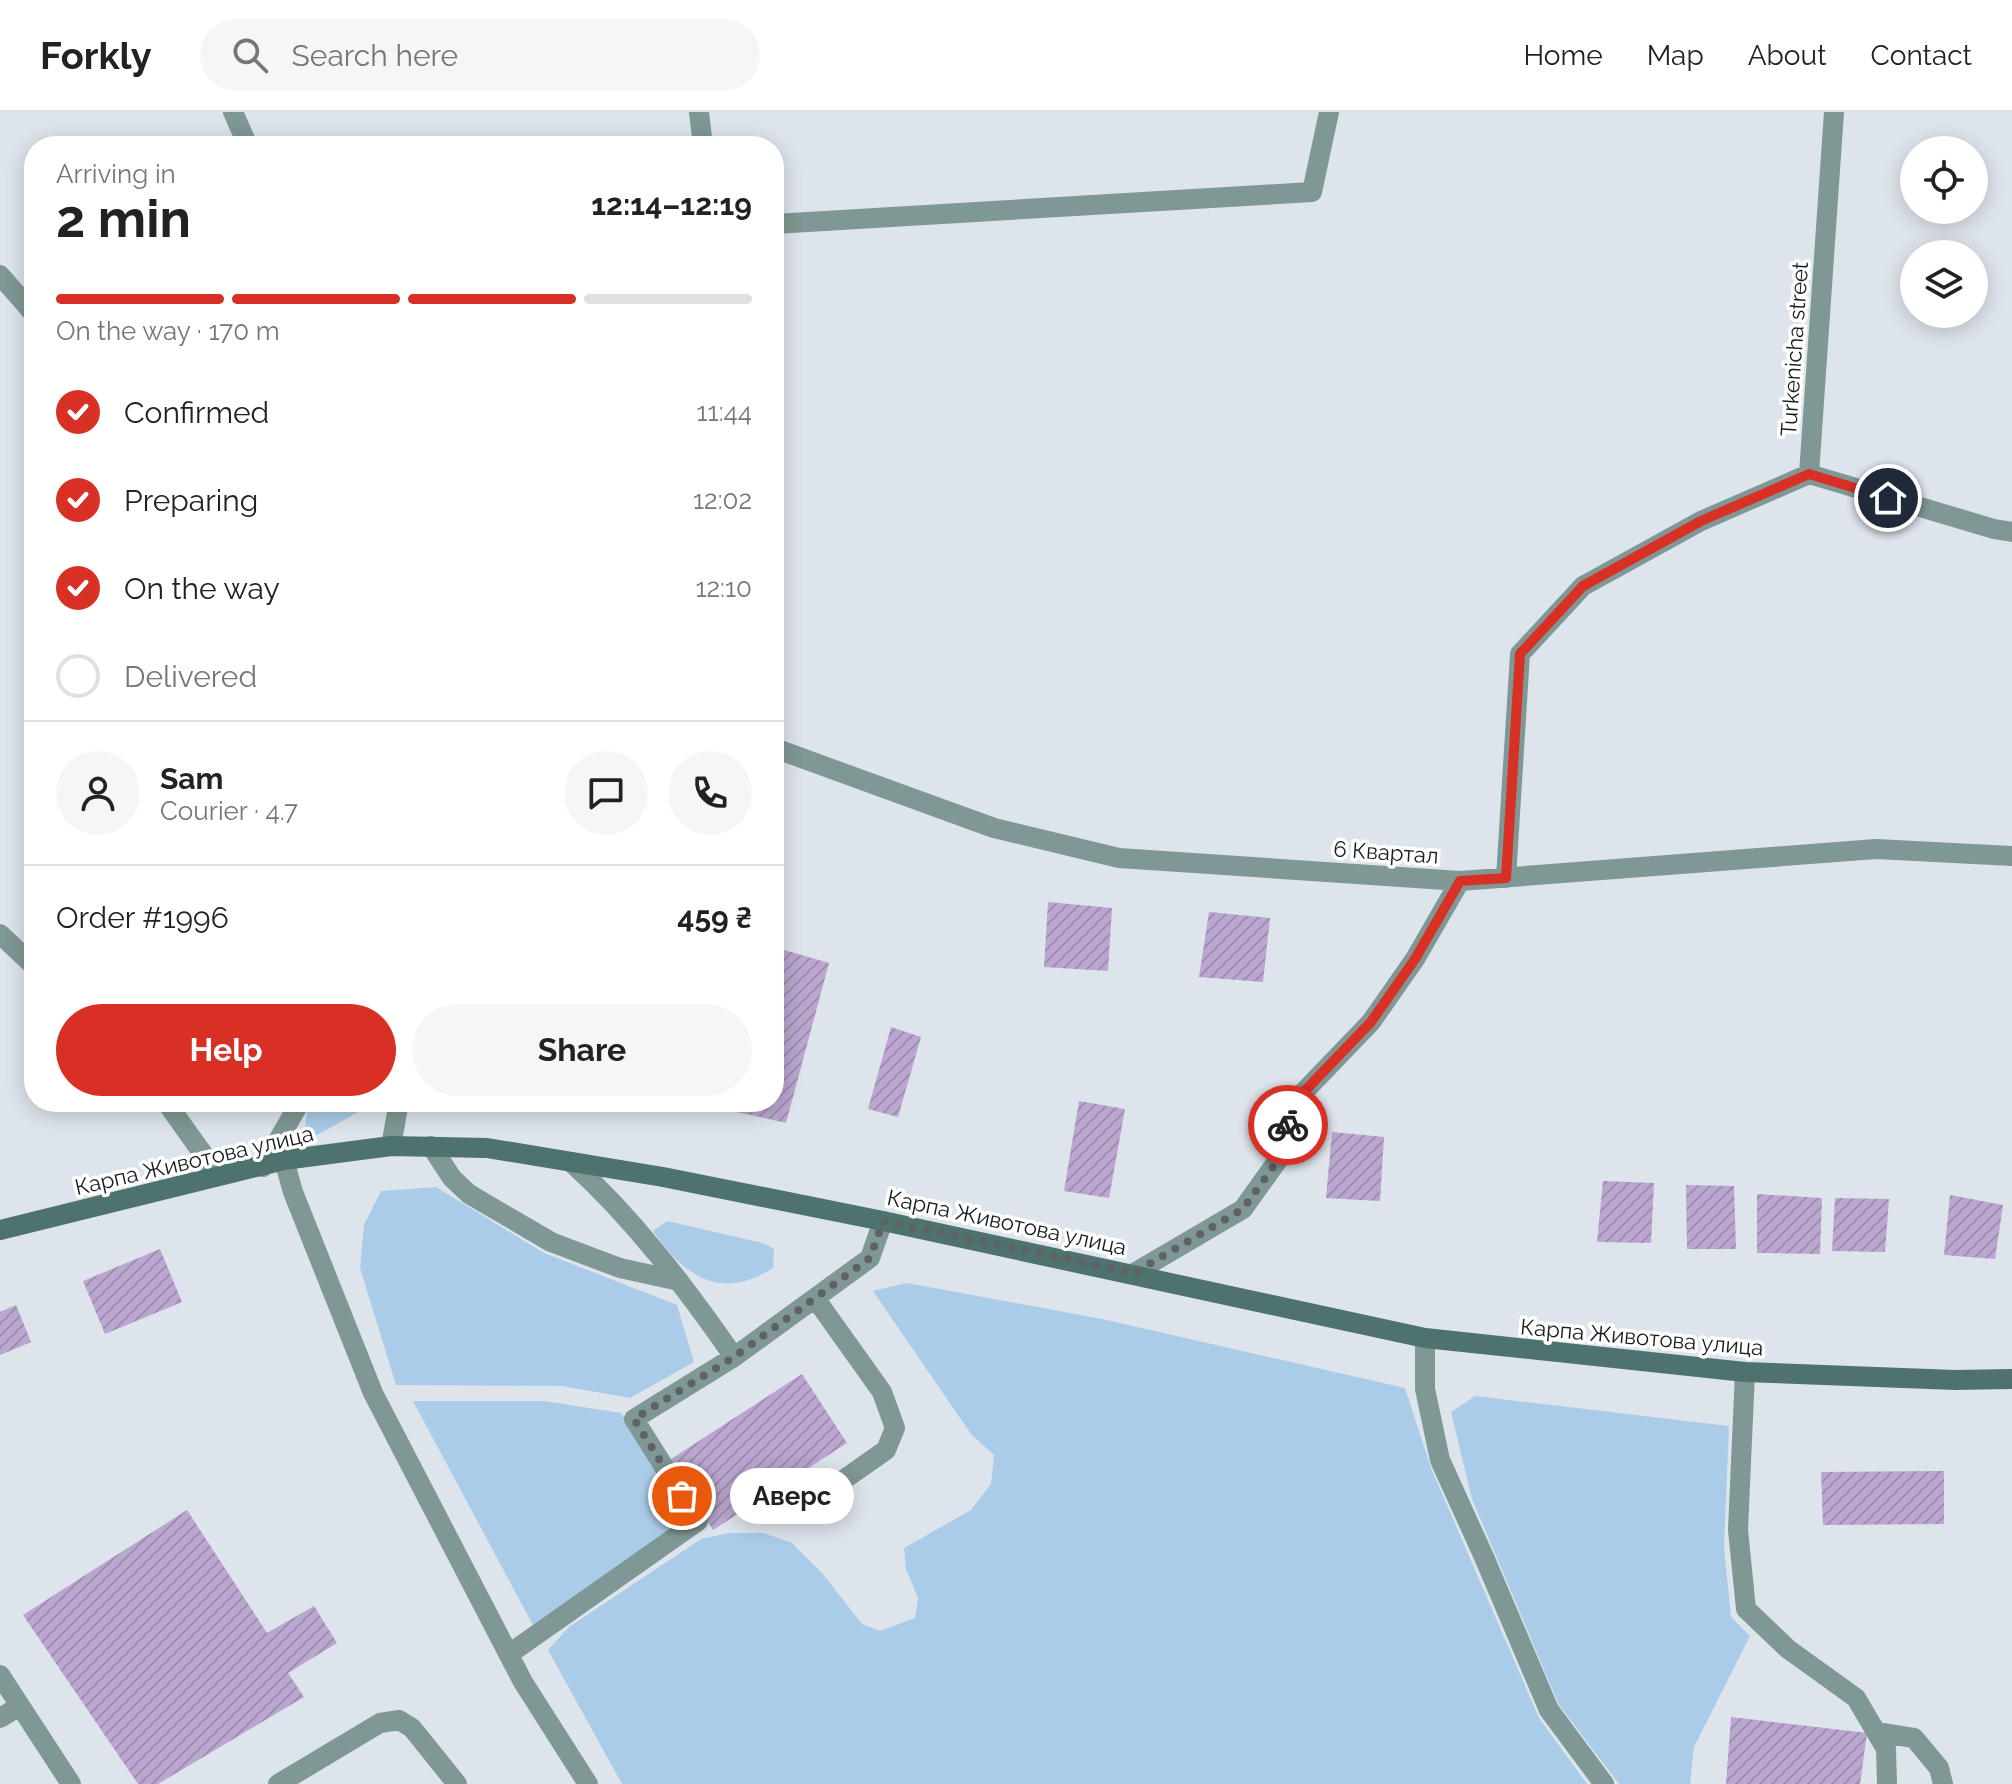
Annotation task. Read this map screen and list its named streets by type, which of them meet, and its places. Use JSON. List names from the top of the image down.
{
  "streets": {
    "main road": ["Карпа Животова улица"],
    "street": ["Turkenicha street", "6 Квартал"]
  },
  "places": ["Аверс"],
  "page": {
    "header": "Forkly",
    "search": "Search here",
    "nav": [
      "Home",
      "Map",
      "About",
      "Contact"
    ],
    "heading": ["2 min", "Arriving in", "12:14–12:19"],
    "panel": [
      "Sam",
      "Courier · 4.7",
      "Order #1996",
      "459 ₴"
    ],
    "bar": "On the way · 170 m",
    "list": [
      ["Confirmed", "11:44"],
      ["Preparing", "12:02"],
      ["On the way", "12:10"],
      "Delivered"
    ],
    "buttons": ["Help", "Share"],
    "bubble": "Аверс"
  }
}
